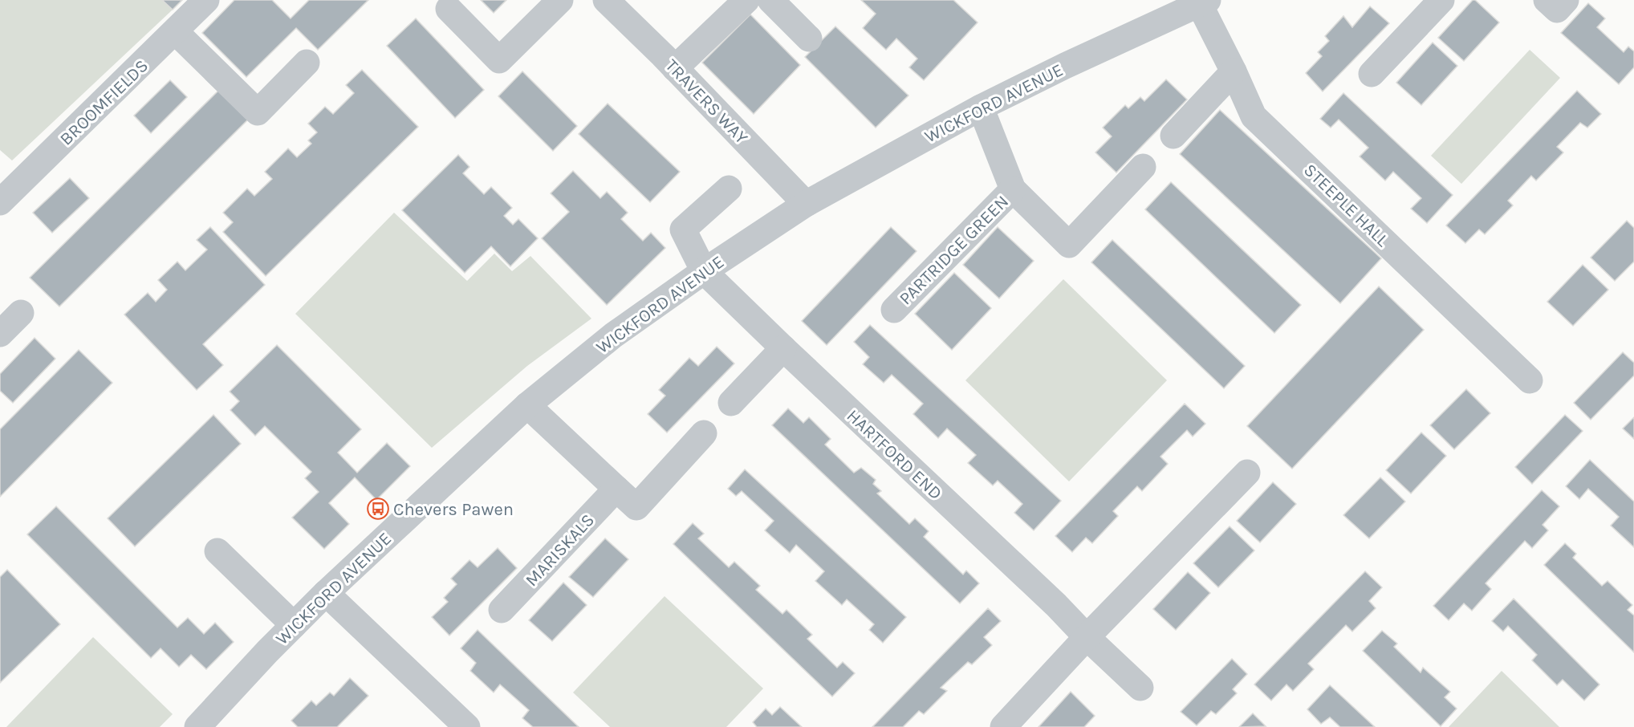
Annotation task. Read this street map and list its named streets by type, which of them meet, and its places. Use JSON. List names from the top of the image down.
{
  "streets": {
    "street": [
      "TRAVERS WAY",
      "BROOMFIELDS",
      "WICKFORD AVENUE",
      "STEEPLE HALL",
      "PARTRIDGE GREEN",
      "HARTFORD END",
      "MARISKALS"
    ]
  },
  "crossings": [
    ["TRAVERS WAY", "WICKFORD AVENUE"],
    ["WICKFORD AVENUE", "STEEPLE HALL"],
    ["WICKFORD AVENUE", "PARTRIDGE GREEN"],
    ["WICKFORD AVENUE", "HARTFORD END"]
  ],
  "places": {
    "bus stop": ["Chevers Pawen"]
  }
}
